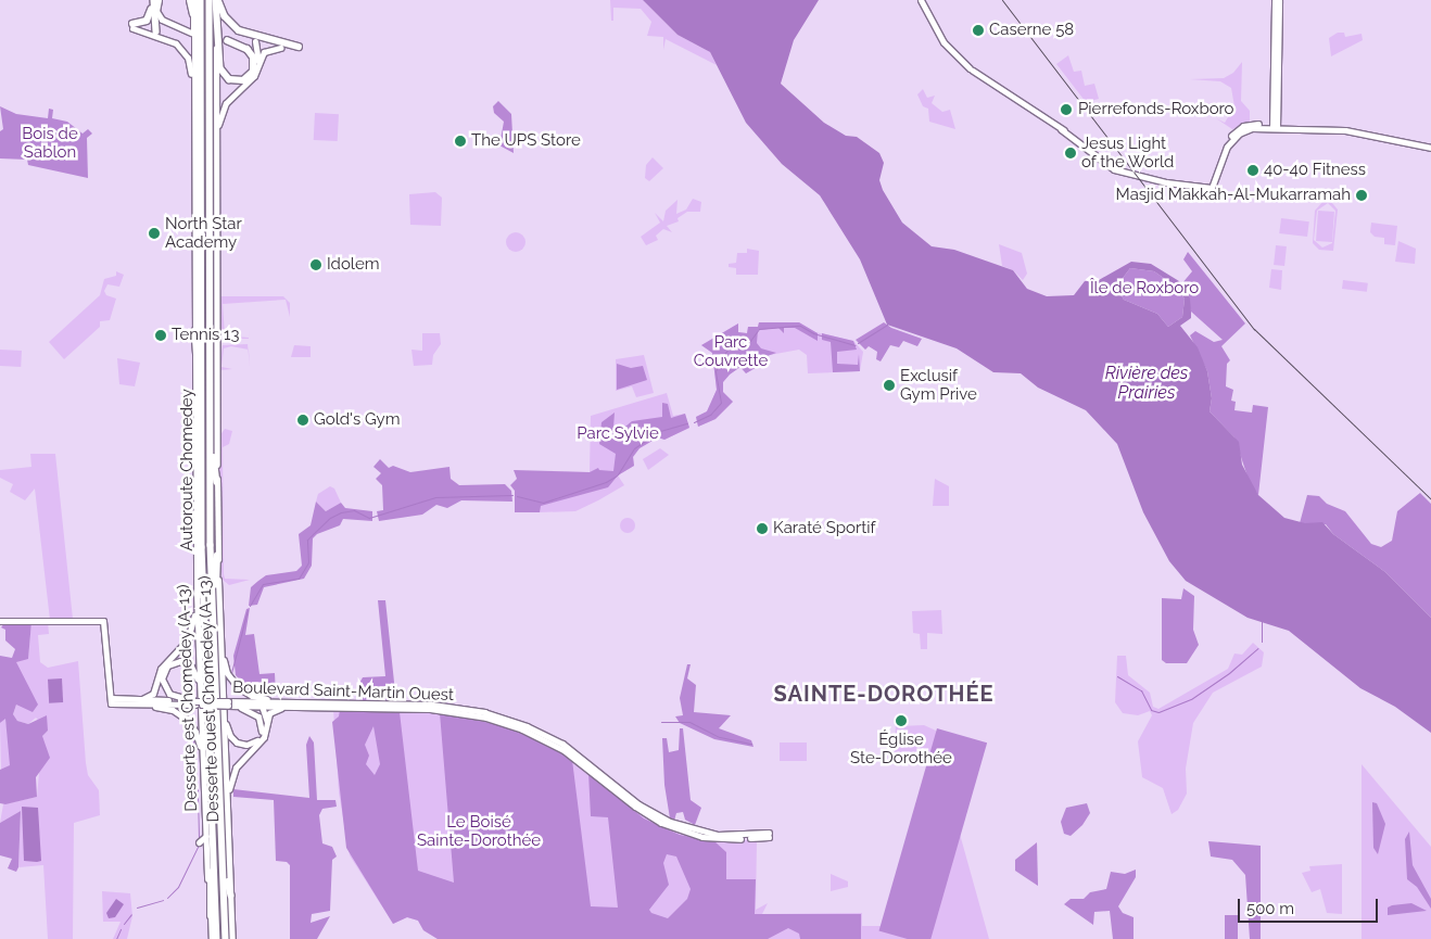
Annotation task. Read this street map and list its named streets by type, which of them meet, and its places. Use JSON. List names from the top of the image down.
{
  "streets": {
    "highway": ["Autoroute Chomedey"],
    "main road": ["Boulevard Saint-Martin Ouest", "Desserte est Chomedey (A-13)", "Desserte ouest Chomedey (A-13)"]
  },
  "crossings": [
    ["Autoroute Chomedey", "Desserte est Chomedey (A-13)"],
    ["Autoroute Chomedey", "Desserte ouest Chomedey (A-13)"],
    ["Boulevard Saint-Martin Ouest", "Desserte est Chomedey (A-13)"],
    ["Boulevard Saint-Martin Ouest", "Desserte ouest Chomedey (A-13)"]
  ],
  "districts": ["SAINTE-DOROTHÉE"],
  "water": ["Rivière des Prairies"],
  "parks": [
    "Bois de Sablon",
    "Île de Roxboro",
    "Parc Couvrette",
    "Parc Sylvie",
    "Le Boisé Sainte-Dorothée"
  ],
  "places": [
    "Caserne 58",
    "Pierrefonds-Roxboro",
    "The UPS Store",
    "Jesus Light of the World",
    "40-40 Fitness",
    "Masjid Makkah-Al-Mukarramah",
    "North Star Academy",
    "Idolem",
    "Tennis 13",
    "Exclusif Gym Prive",
    "Gold's Gym",
    "Karaté Sportif",
    "Église Ste-Dorothée"
  ],
  "scale_bar": "500 m"
}
